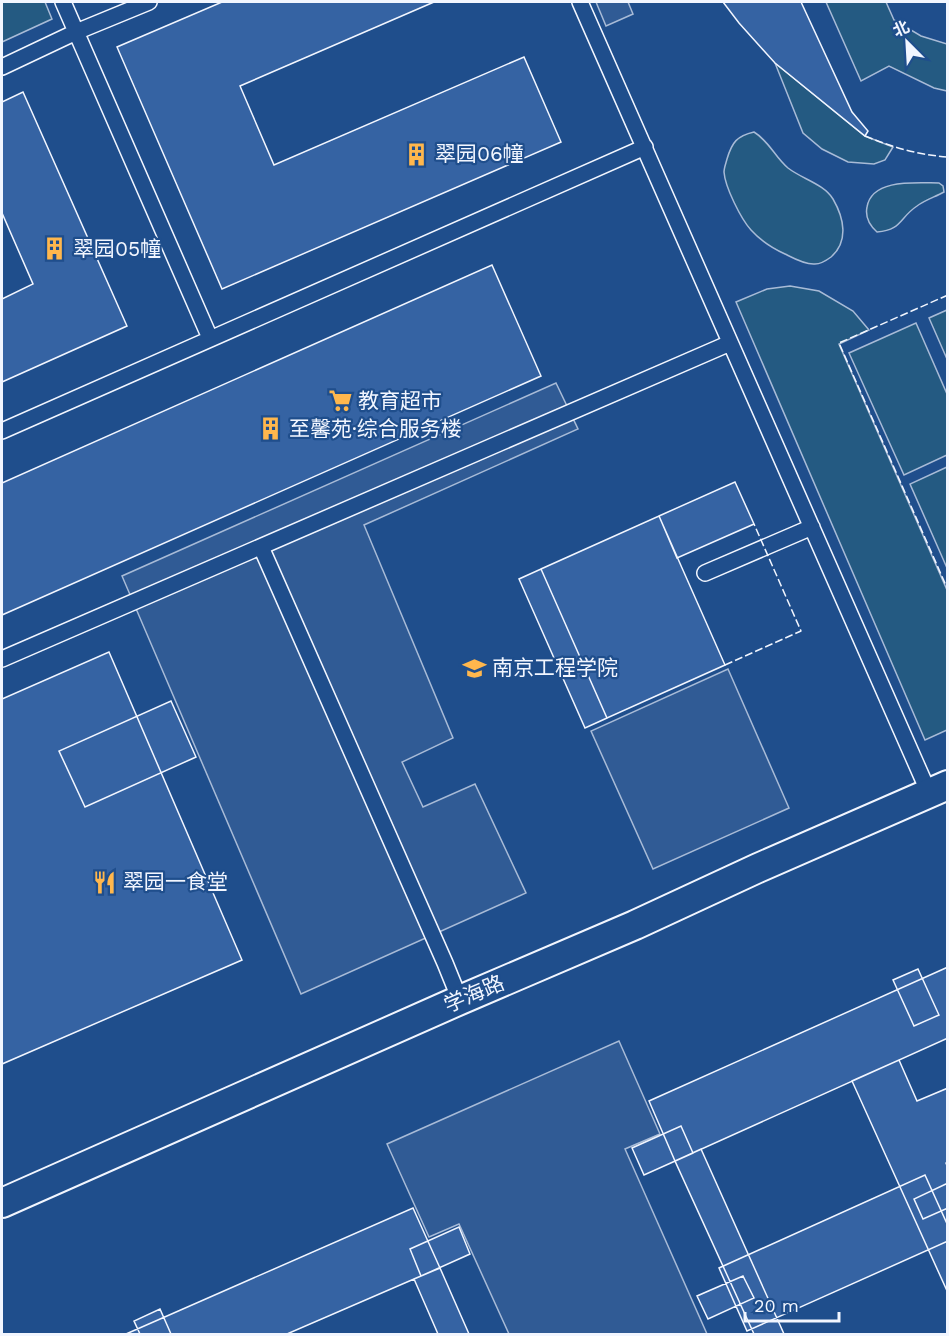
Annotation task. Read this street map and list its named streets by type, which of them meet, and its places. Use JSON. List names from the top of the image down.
{
  "streets": {
    "street": ["学海路"]
  },
  "places": {
    "building": ["翠园06幢", "翠园05幢", "至馨苑·综合服务楼"],
    "supermarket": ["教育超市"],
    "school or university": ["南京工程学院"],
    "restaurant": ["翠园一食堂"]
  },
  "scale_bar": "20 m",
  "north": "top left"
}
